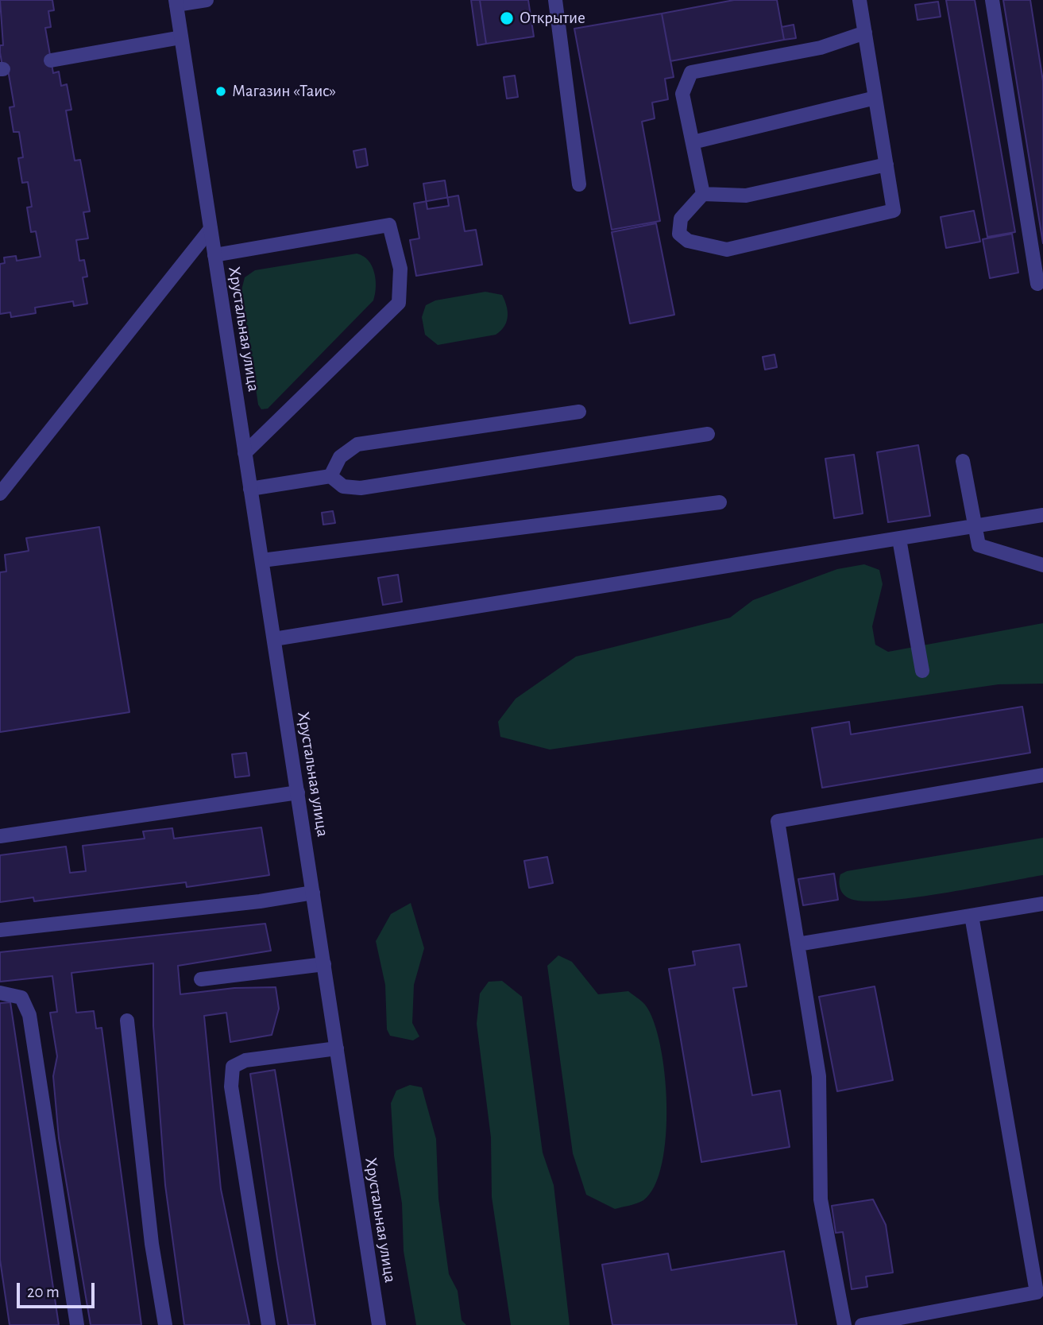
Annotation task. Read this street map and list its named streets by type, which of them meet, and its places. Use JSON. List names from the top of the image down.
{
  "streets": {
    "street": ["Хрустальная улица"]
  },
  "places": ["Открытие", "Магазин «Таис»"],
  "scale_bar": "20 m"
}
